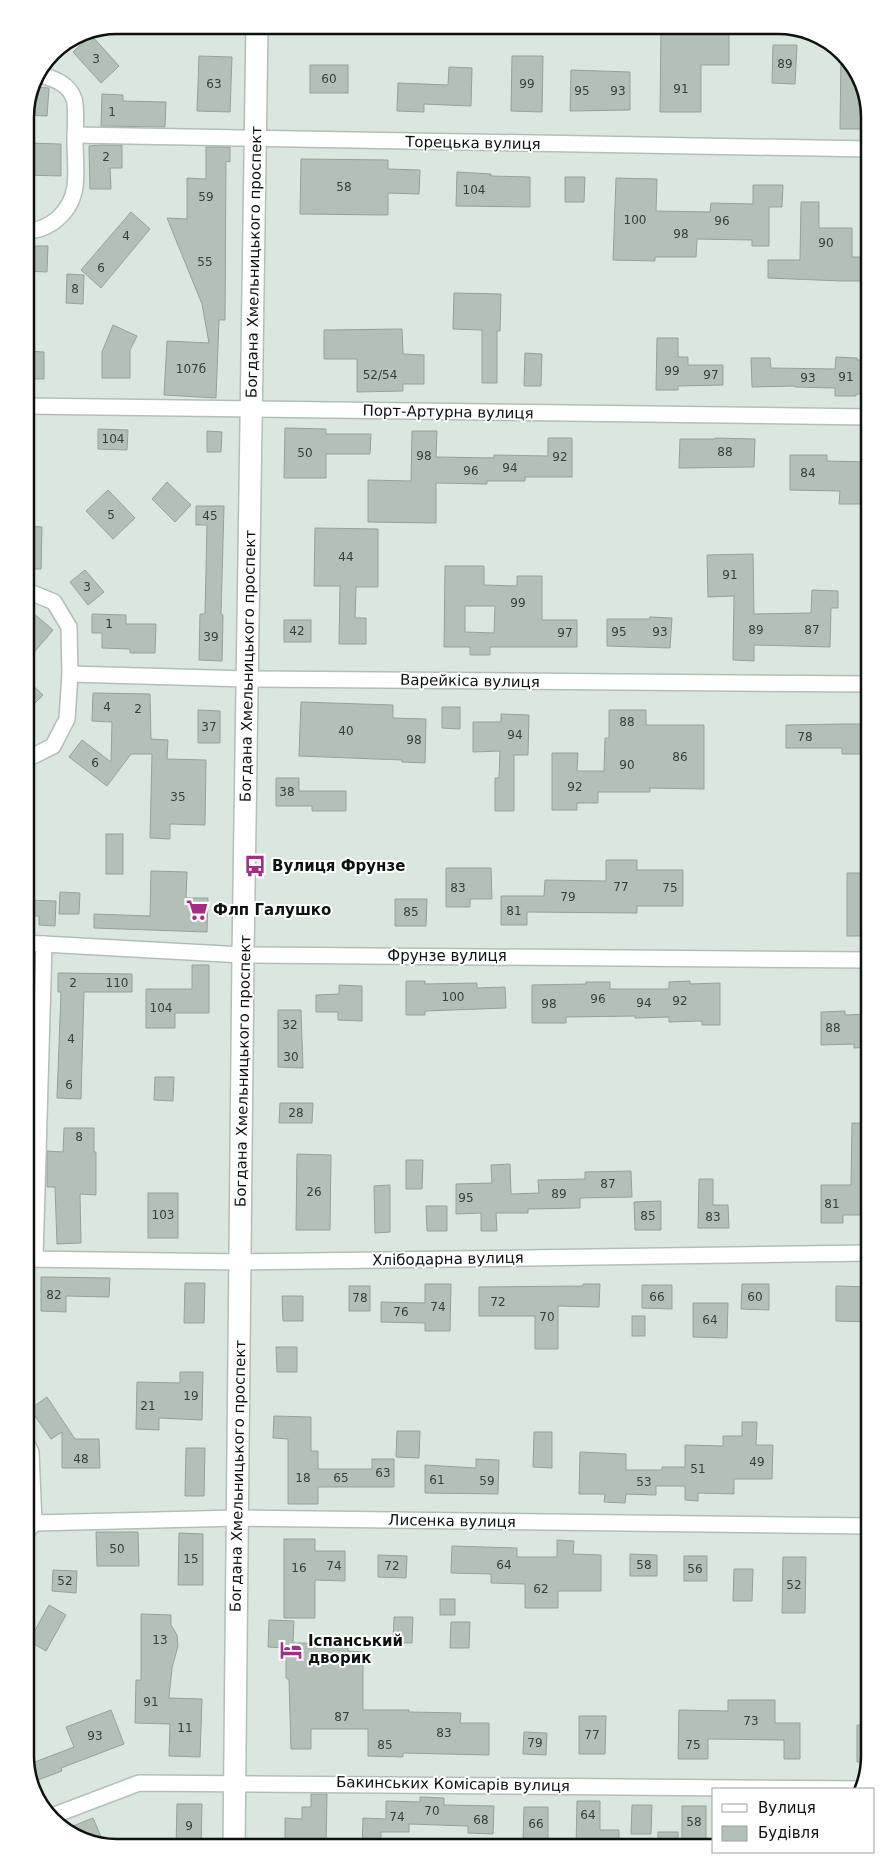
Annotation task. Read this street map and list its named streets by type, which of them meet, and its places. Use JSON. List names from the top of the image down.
{
  "streets": {
    "main road": ["Богдана Хмельницького проспект"],
    "street": [
      "Торецька вулиця",
      "Порт-Артурна вулиця",
      "Варейкіса вулиця",
      "Фрунзе вулиця",
      "Хлібодарна вулиця",
      "Лисенка вулиця",
      "Бакинських Комісарів вулиця"
    ]
  },
  "crossings": [
    ["Торецька вулиця", "Богдана Хмельницького проспект"],
    ["Богдана Хмельницького проспект", "Порт-Артурна вулиця"],
    ["Богдана Хмельницького проспект", "Варейкіса вулиця"],
    ["Богдана Хмельницького проспект", "Фрунзе вулиця"],
    ["Богдана Хмельницького проспект", "Хлібодарна вулиця"],
    ["Богдана Хмельницького проспект", "Лисенка вулиця"],
    ["Богдана Хмельницького проспект", "Бакинських Комісарів вулиця"]
  ],
  "places": {
    "bus stop": ["Вулиця Фрунзе"],
    "supermarket": ["Флп Галушко"],
    "hotel": ["Іспанський дворик"]
  },
  "house_numbers": [
    "3",
    "89",
    "60",
    "63",
    "99",
    "91",
    "95",
    "93",
    "1",
    "2",
    "58",
    "104",
    "59",
    "100",
    "96",
    "98",
    "4",
    "90",
    "55",
    "6",
    "8",
    "107б",
    "99",
    "52/54",
    "97",
    "91",
    "93",
    "104",
    "88",
    "50",
    "98",
    "92",
    "94",
    "96",
    "84",
    "5",
    "45",
    "44",
    "91",
    "3",
    "99",
    "1",
    "89",
    "87",
    "42",
    "95",
    "93",
    "97",
    "39",
    "4",
    "2",
    "88",
    "37",
    "40",
    "94",
    "78",
    "98",
    "86",
    "6",
    "90",
    "92",
    "38",
    "35",
    "77",
    "83",
    "75",
    "79",
    "81",
    "85",
    "2",
    "110",
    "100",
    "96",
    "92",
    "94",
    "98",
    "104",
    "32",
    "88",
    "4",
    "30",
    "6",
    "28",
    "8",
    "87",
    "26",
    "89",
    "95",
    "81",
    "103",
    "85",
    "83",
    "82",
    "66",
    "60",
    "78",
    "72",
    "74",
    "76",
    "70",
    "64",
    "19",
    "21",
    "48",
    "49",
    "51",
    "63",
    "18",
    "65",
    "61",
    "59",
    "53",
    "50",
    "15",
    "64",
    "58",
    "74",
    "72",
    "16",
    "56",
    "52",
    "52",
    "62",
    "13",
    "91",
    "87",
    "73",
    "11",
    "83",
    "77",
    "93",
    "79",
    "85",
    "75",
    "70",
    "64",
    "74",
    "68",
    "58",
    "66",
    "9"
  ],
  "legend": ["Вулиця", "Будівля"]
}
